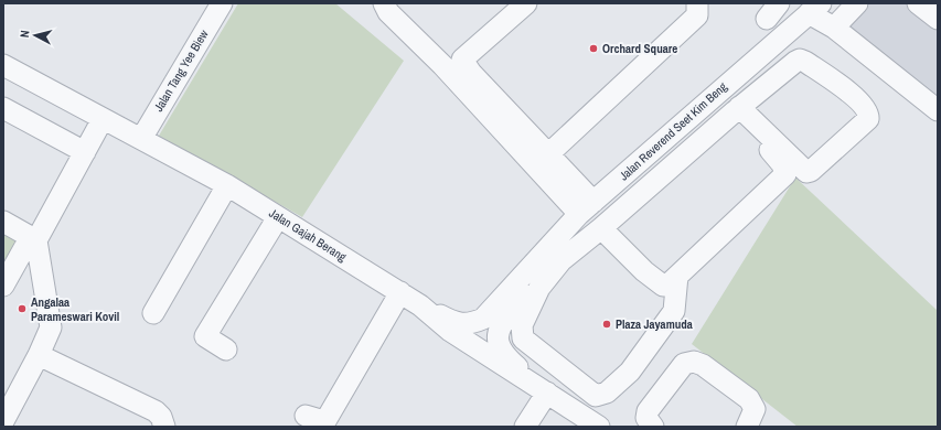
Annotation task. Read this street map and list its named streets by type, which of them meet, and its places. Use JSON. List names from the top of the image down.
{
  "streets": {
    "street": ["Jalan Tang Yee Biew", "Jalan Reverend Seet Kim Beng", "Jalan Gajah Berang"]
  },
  "crossings": [
    ["Jalan Tang Yee Biew", "Jalan Gajah Berang"],
    ["Jalan Reverend Seet Kim Beng", "Jalan Gajah Berang"]
  ],
  "places": ["Orchard Square", "Angalaa Parameswari Kovil", "Plaza Jayamuda"],
  "north": "left"
}
